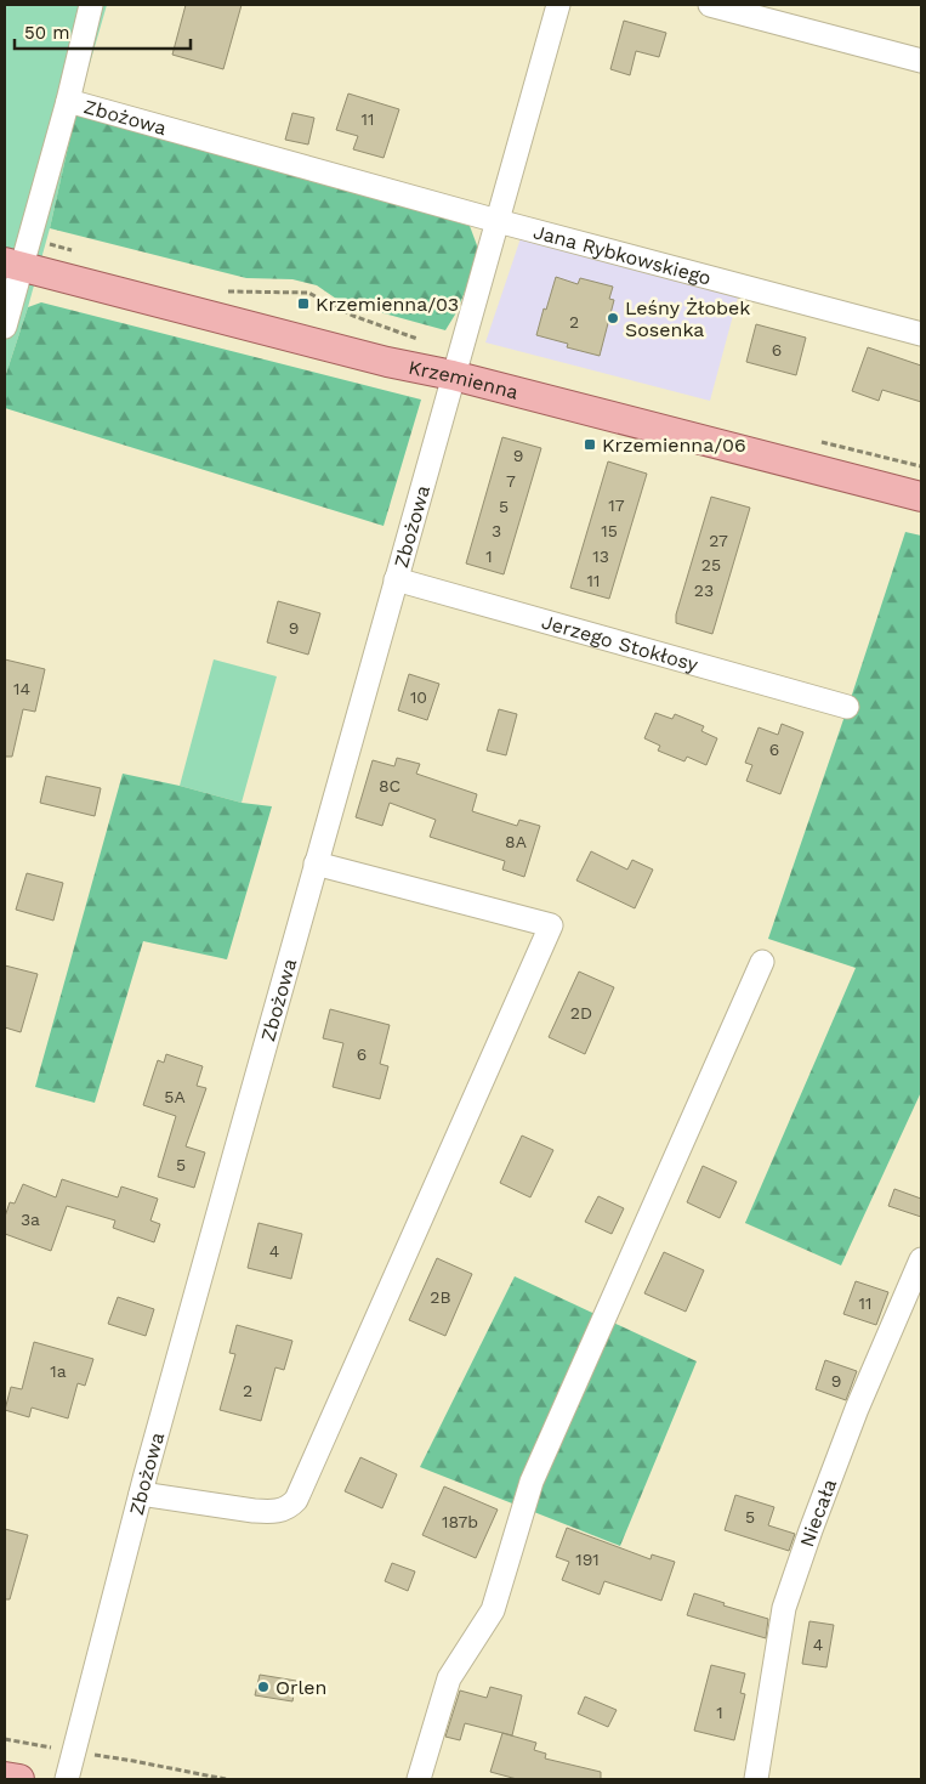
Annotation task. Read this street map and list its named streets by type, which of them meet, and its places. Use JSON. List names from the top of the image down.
{
  "streets": {
    "main road": ["Krzemienna"],
    "street": [
      "Zbożowa",
      "Jana Rybkowskiego",
      "Jerzego Stokłosy",
      "Niecała"
    ]
  },
  "crossings": [
    ["Zbożowa", "Jana Rybkowskiego"],
    ["Zbożowa", "Krzemienna"],
    ["Zbożowa", "Jerzego Stokłosy"]
  ],
  "places": {
    "transit": ["Krzemienna/03", "Krzemienna/06"],
    "other": ["Leśny Żłobek Sosenka", "Orlen"]
  },
  "house_numbers": [
    "11",
    "2",
    "6",
    "9",
    "7",
    "17",
    "5",
    "3",
    "15",
    "27",
    "1",
    "13",
    "25",
    "11",
    "23",
    "9",
    "14",
    "10",
    "6",
    "8C",
    "8A",
    "2D",
    "6",
    "5A",
    "5",
    "3a",
    "4",
    "2B",
    "11",
    "1a",
    "9",
    "2",
    "5",
    "187b",
    "191",
    "4",
    "1"
  ],
  "scale_bar": "50 m"
}
